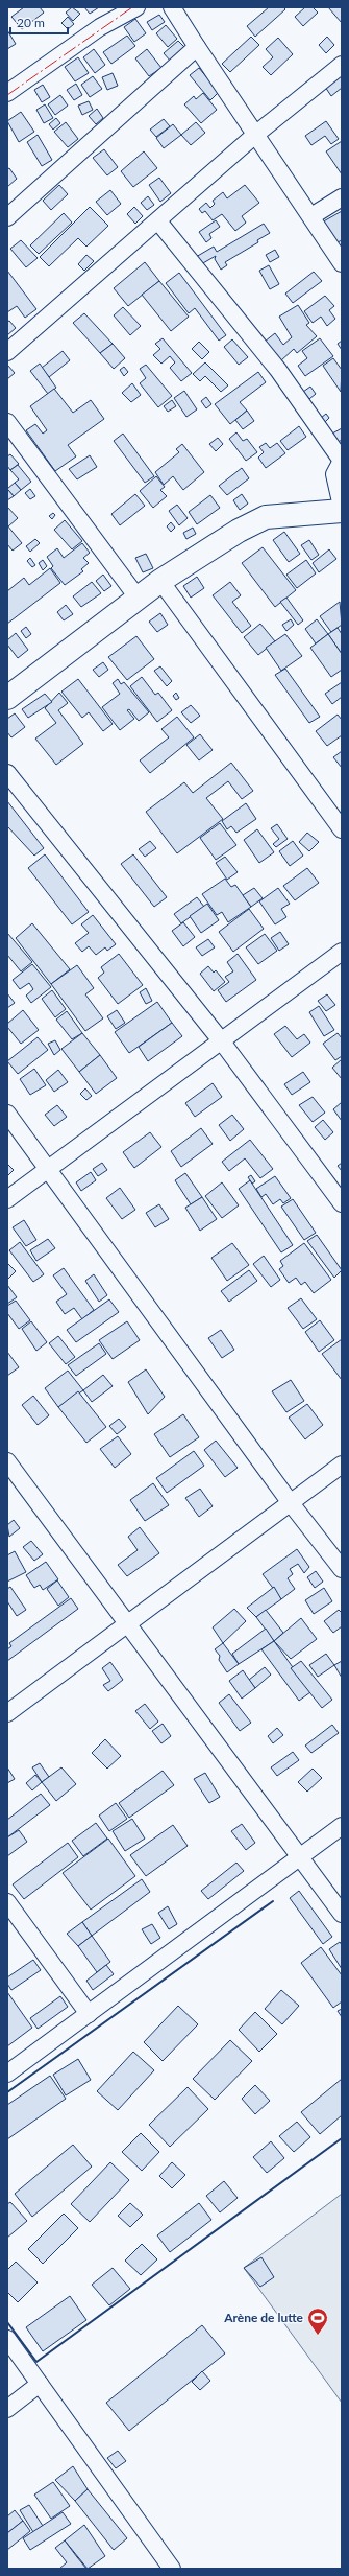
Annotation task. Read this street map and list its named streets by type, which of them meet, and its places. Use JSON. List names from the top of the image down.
{
  "places": {
    "sports": ["Arène de lutte"]
  },
  "scale_bar": "20 m"
}
